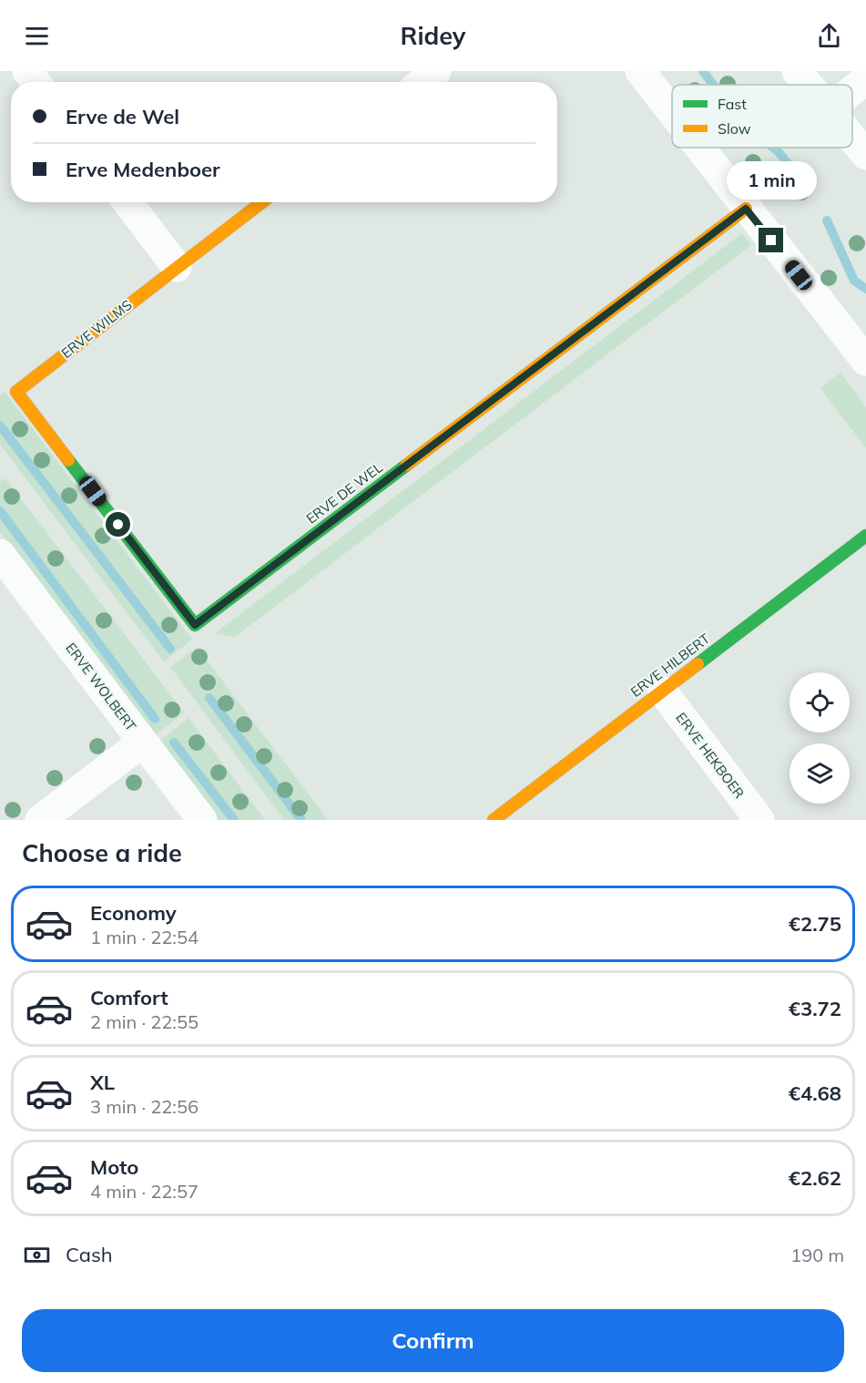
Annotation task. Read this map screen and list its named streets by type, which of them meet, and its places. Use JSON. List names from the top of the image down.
{
  "streets": {
    "street": [
      "ERVE WILMS",
      "ERVE DE WEL",
      "ERVE HILBERT",
      "ERVE WOLBERT",
      "ERVE HEKBOER"
    ]
  },
  "crossings": [
    ["ERVE WILMS", "ERVE DE WEL"],
    ["ERVE HILBERT", "ERVE HEKBOER"]
  ],
  "legend": ["Fast", "Slow"],
  "page": {
    "header": "Ridey",
    "banner": ["Erve de Wel", "Erve Medenboer"],
    "bubble": "1 min",
    "heading": "Choose a ride",
    "list": [
      {
        "name": "Economy",
        "note": "1 min · 22:54",
        "value": "€2.75"
      },
      {
        "name": "Comfort",
        "note": "2 min · 22:55",
        "value": "€3.72"
      },
      {
        "name": "XL",
        "note": "3 min · 22:56",
        "value": "€4.68"
      },
      {
        "name": "Moto",
        "note": "4 min · 22:57",
        "value": "€2.62"
      }
    ],
    "pay": ["Cash", "190 m"],
    "buttons": "Confirm"
  }
}
